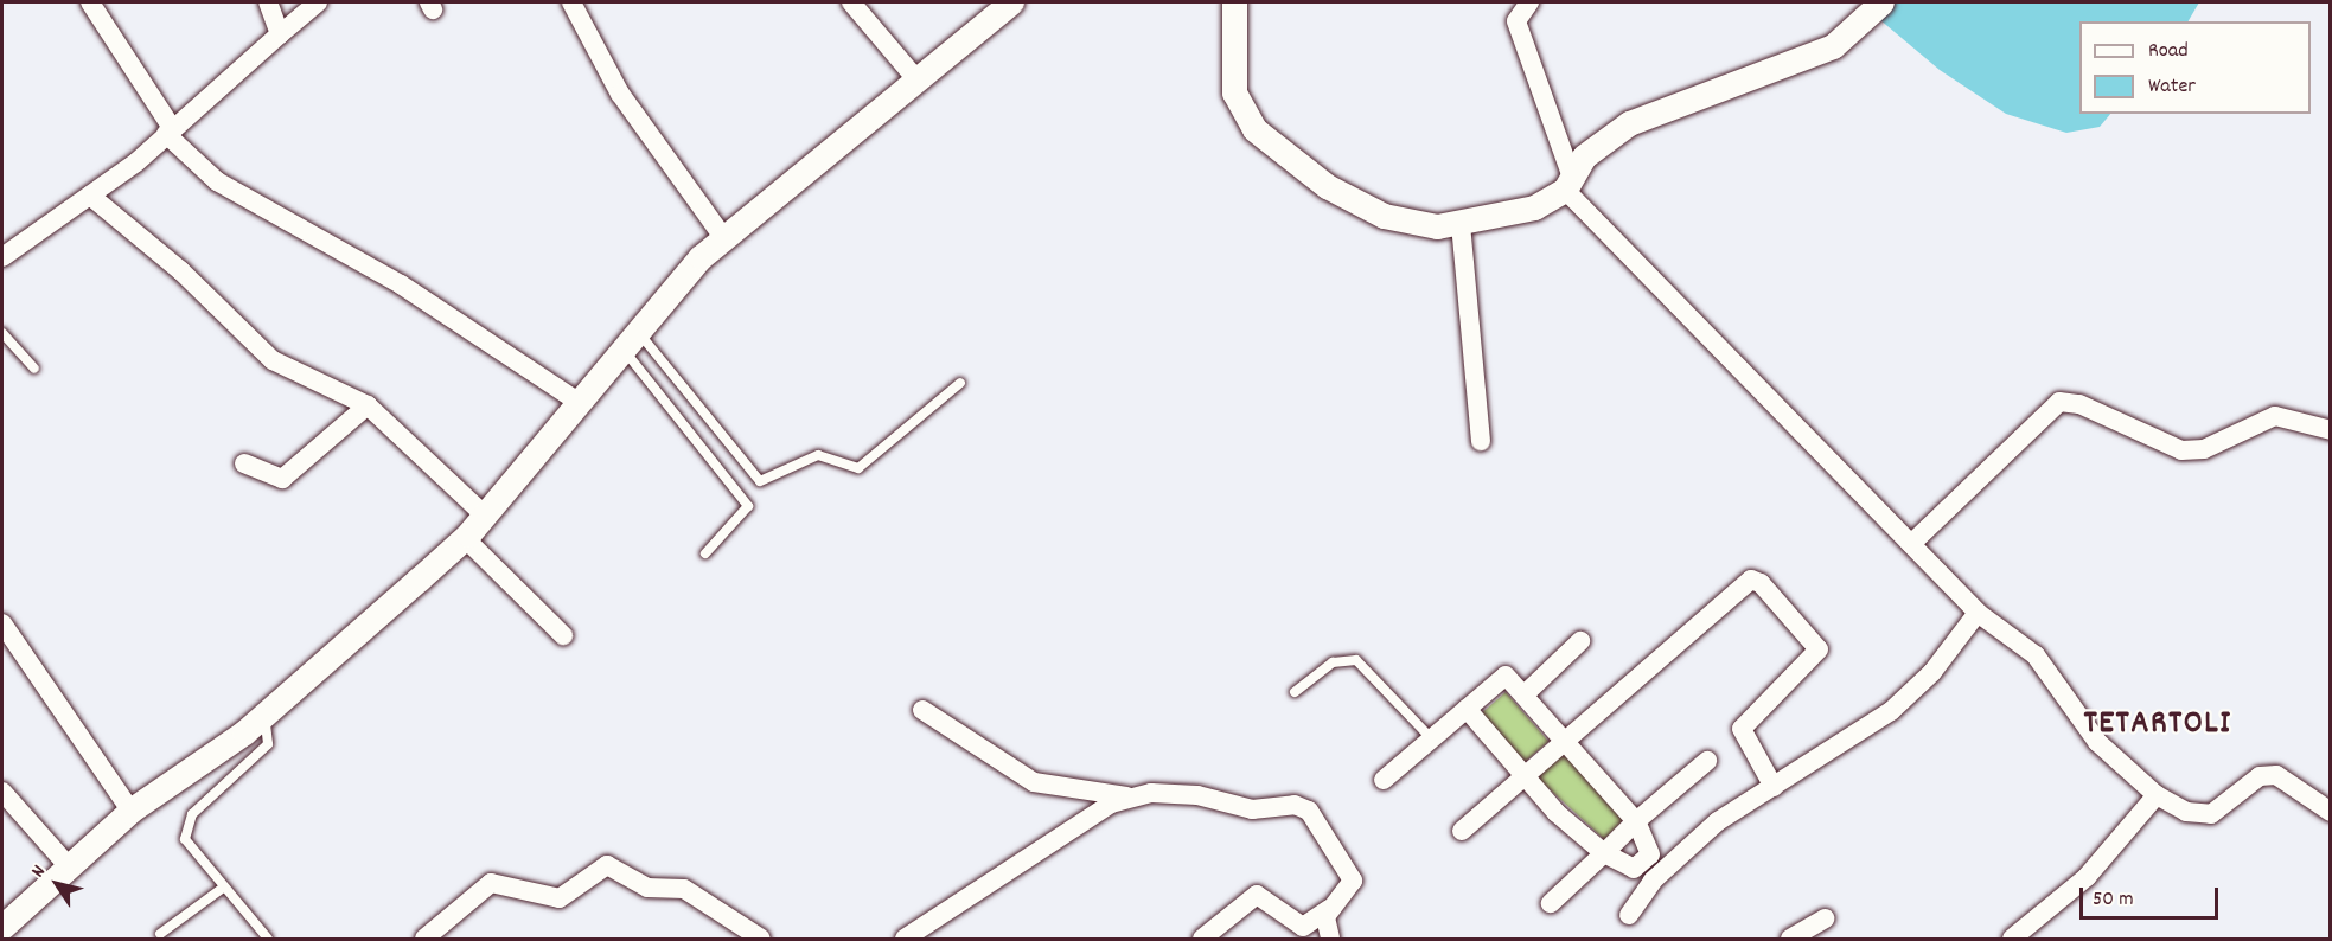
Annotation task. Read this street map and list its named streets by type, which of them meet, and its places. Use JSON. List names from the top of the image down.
{
  "districts": ["TETARTOLI"],
  "legend": ["Road", "Water"],
  "scale_bar": "50 m",
  "north": "top left"
}
